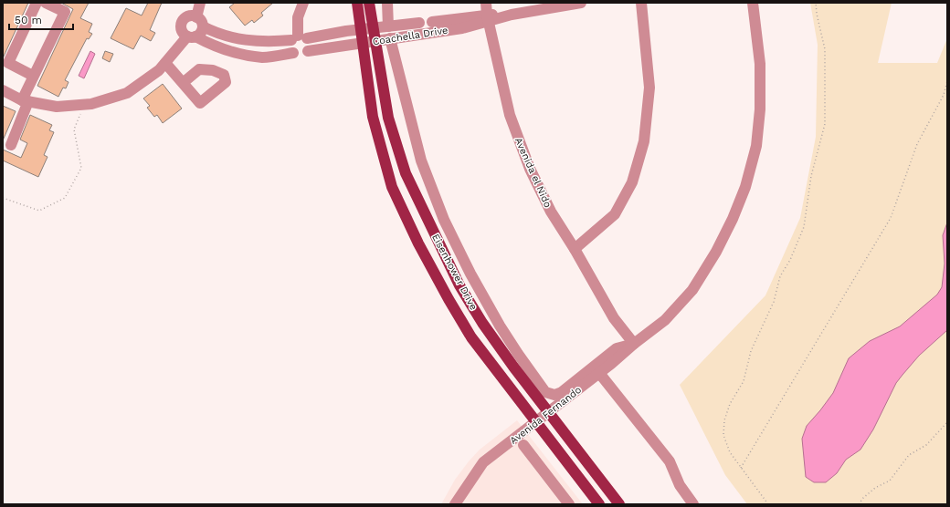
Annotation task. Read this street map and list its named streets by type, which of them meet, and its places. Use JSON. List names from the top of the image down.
{
  "streets": {
    "main road": ["Eisenhower Drive"],
    "street": ["Coachella Drive", "Avenida el Nido", "Avenida Fernando"]
  },
  "crossings": [
    ["Coachella Drive", "Avenida el Nido"],
    ["Coachella Drive", "Eisenhower Drive"],
    ["Avenida el Nido", "Avenida Fernando"],
    ["Eisenhower Drive", "Avenida Fernando"]
  ],
  "scale_bar": "50 m"
}
